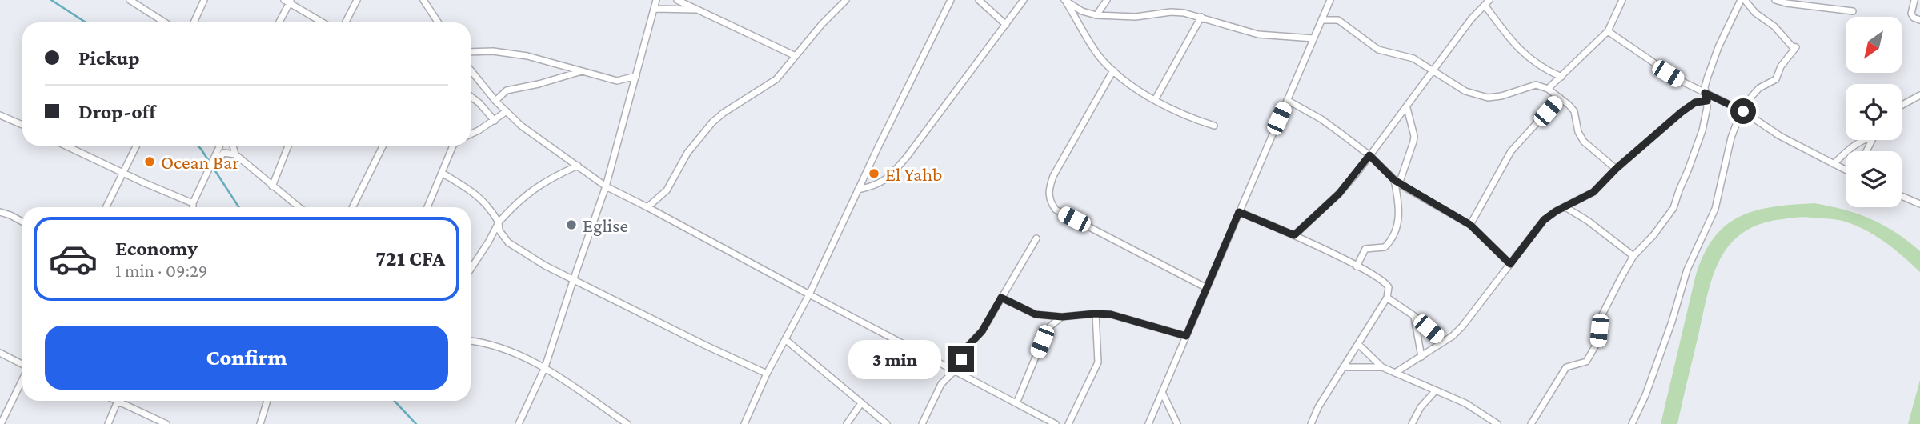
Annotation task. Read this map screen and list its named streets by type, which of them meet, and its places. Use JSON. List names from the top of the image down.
{
  "places": ["Ocean Bar", "El Yahb", "Eglise"],
  "north": "bottom left",
  "page": {
    "banner": ["Pickup", "Drop-off"],
    "list": [
      {
        "name": "Economy",
        "note": "1 min · 09:29",
        "value": "721 CFA"
      }
    ],
    "buttons": "Confirm",
    "bubble": "3 min"
  }
}
